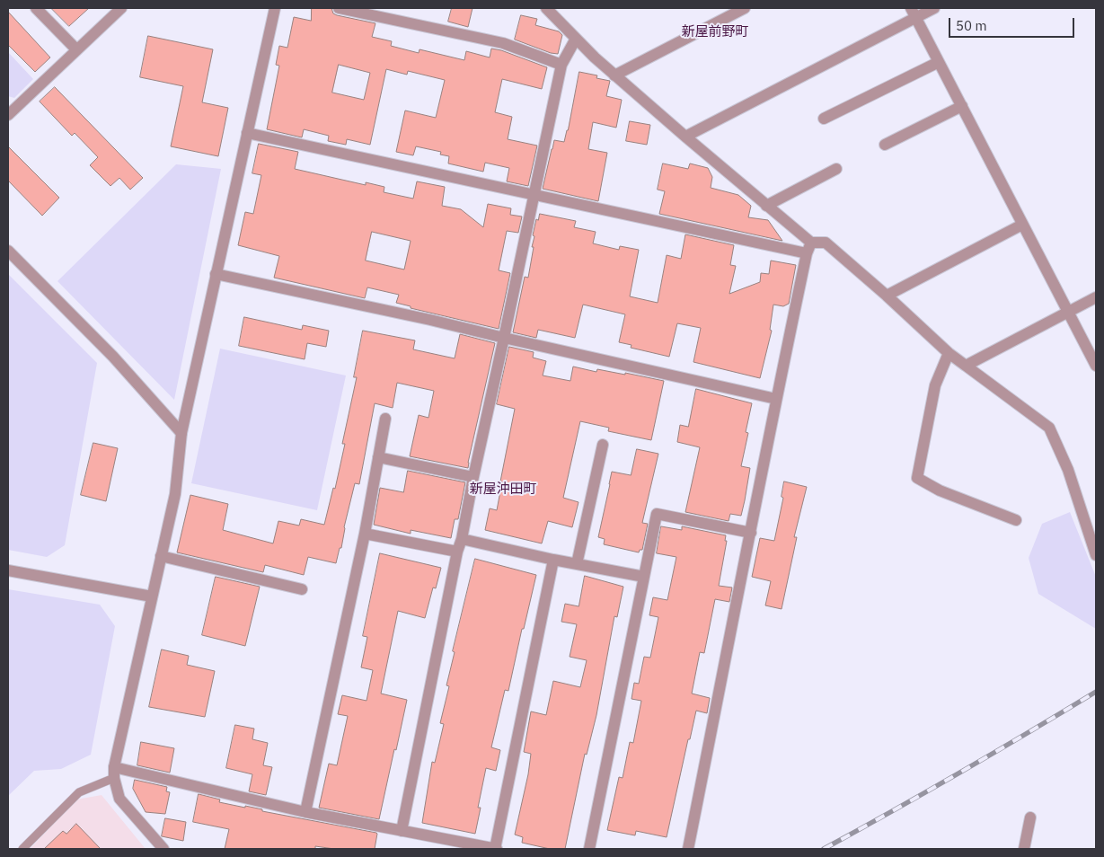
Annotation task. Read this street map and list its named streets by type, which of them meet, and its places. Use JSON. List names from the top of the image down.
{
  "districts": ["新屋前野町", "新屋沖田町"],
  "scale_bar": "50 m"
}
